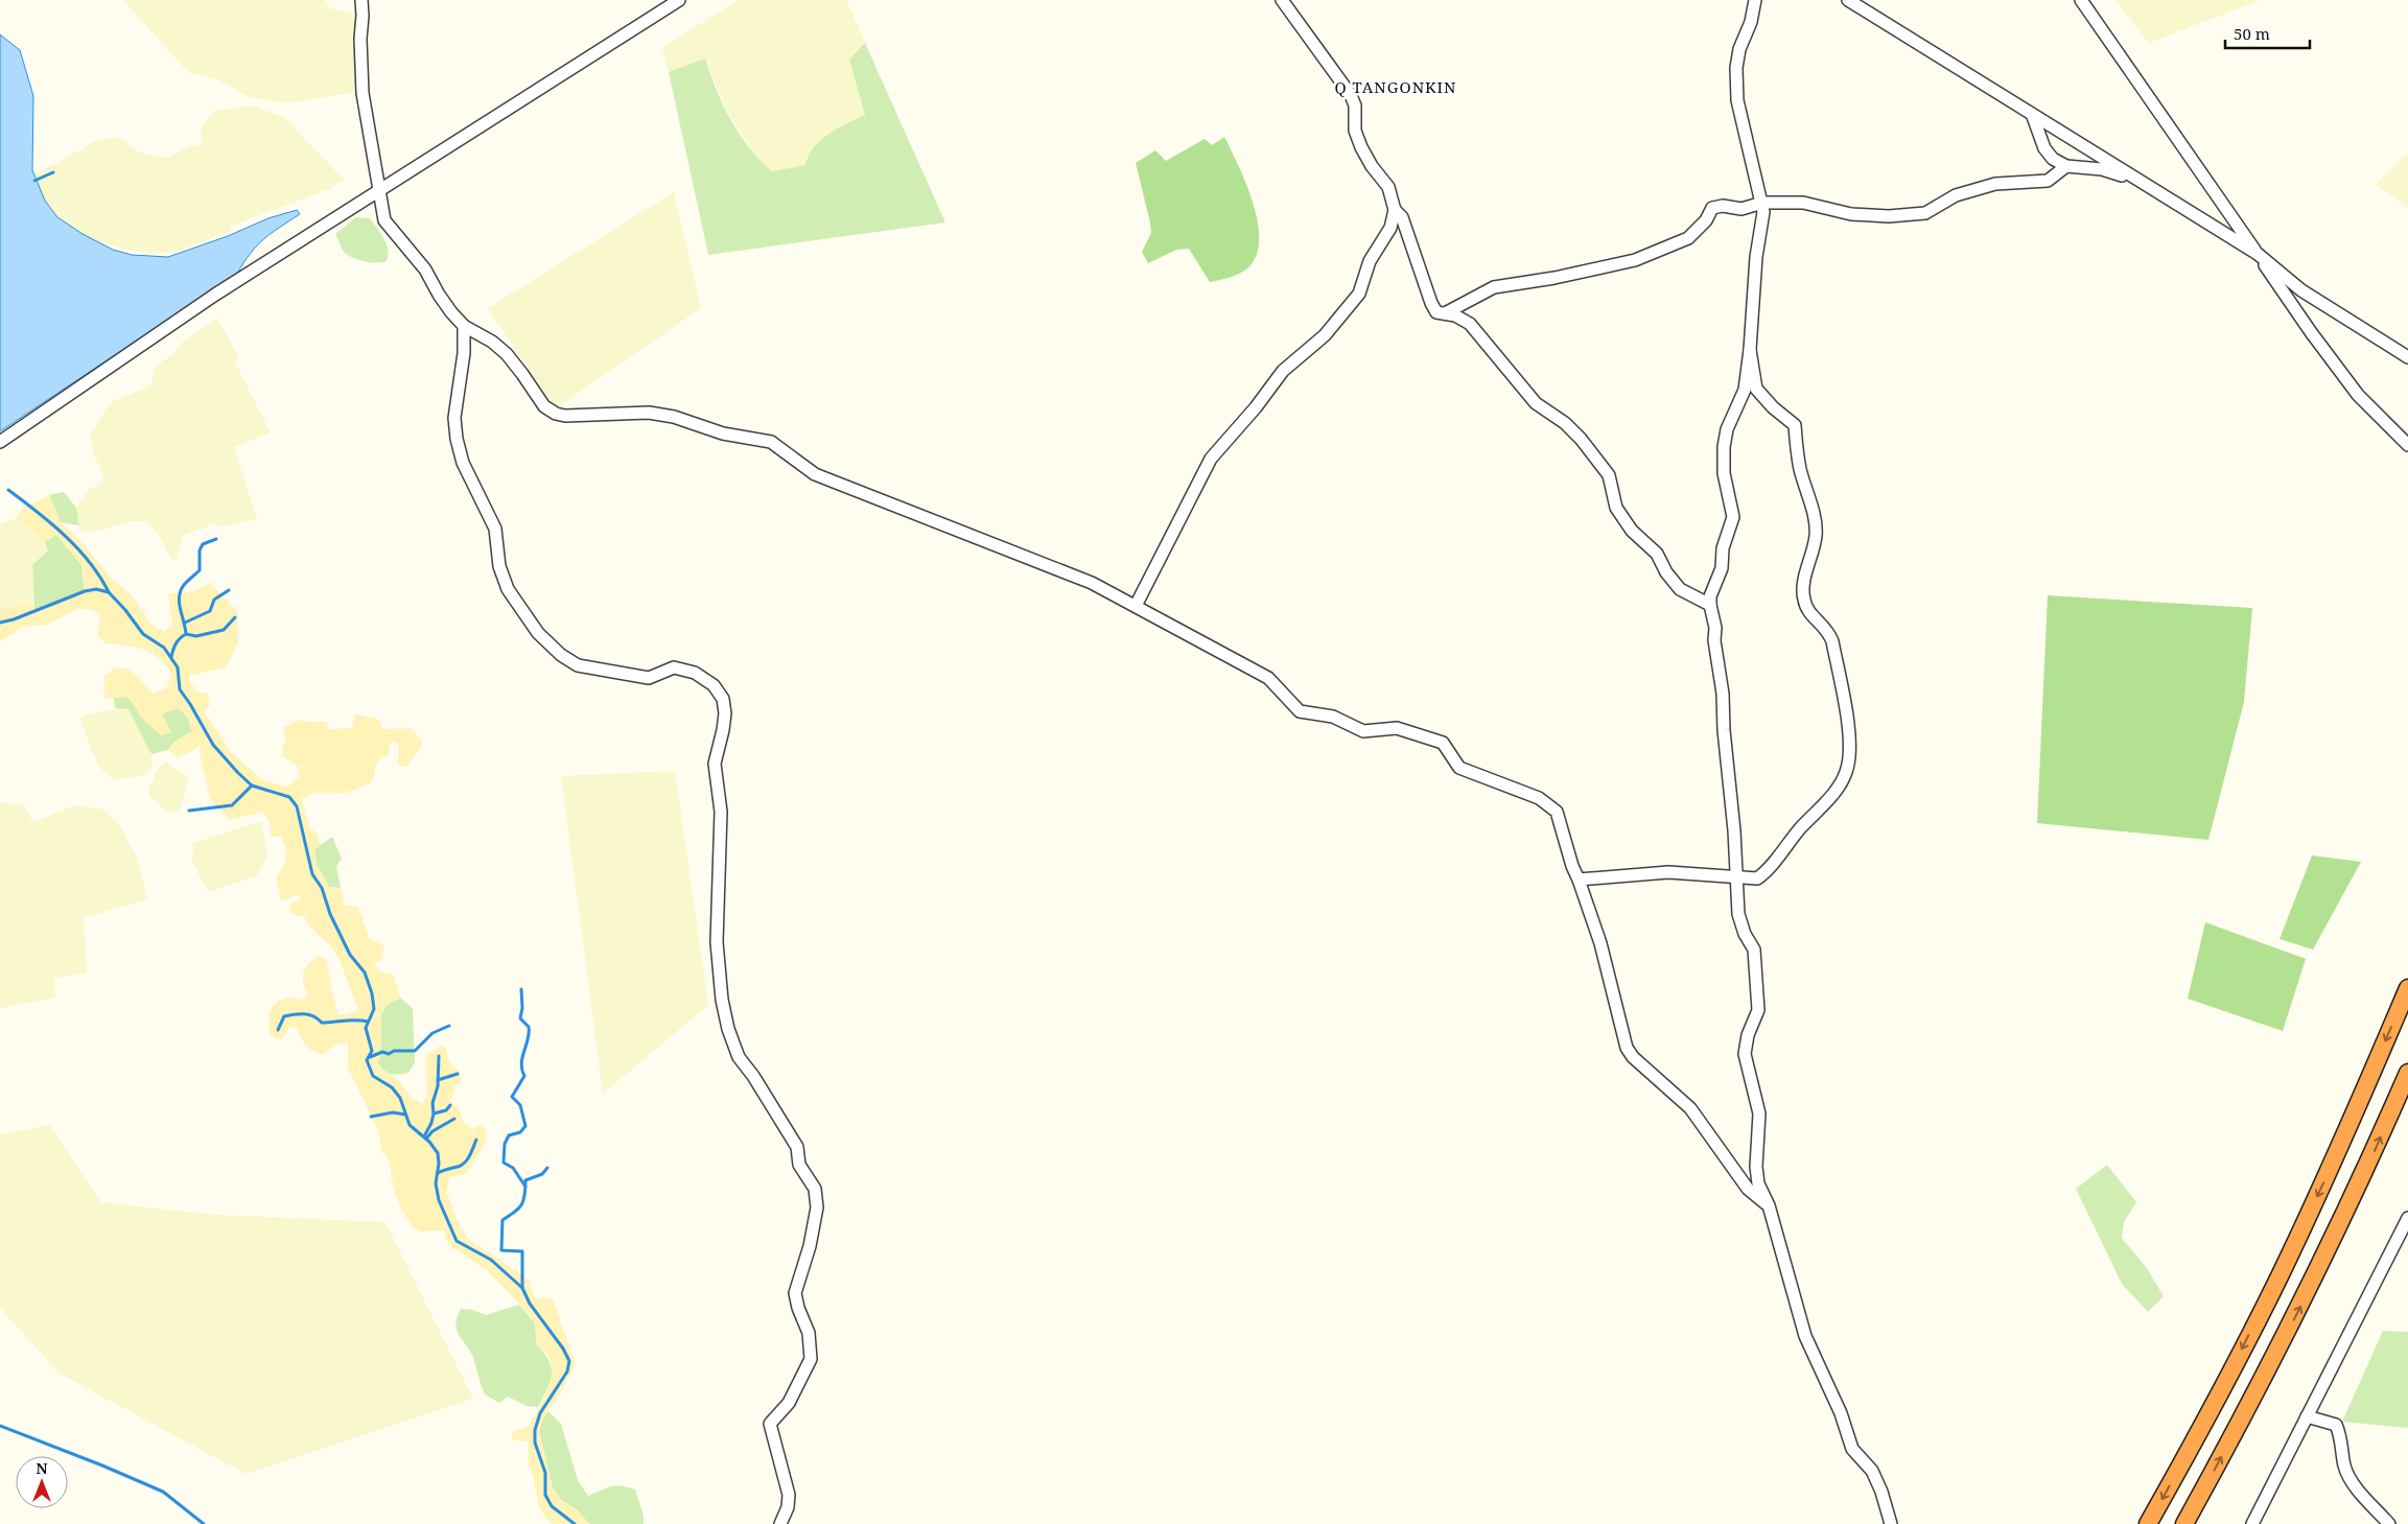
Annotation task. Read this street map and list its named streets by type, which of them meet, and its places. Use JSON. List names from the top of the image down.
{
  "districts": ["Q TANGONKIN"],
  "scale_bar": "50 m",
  "north": "top"
}
